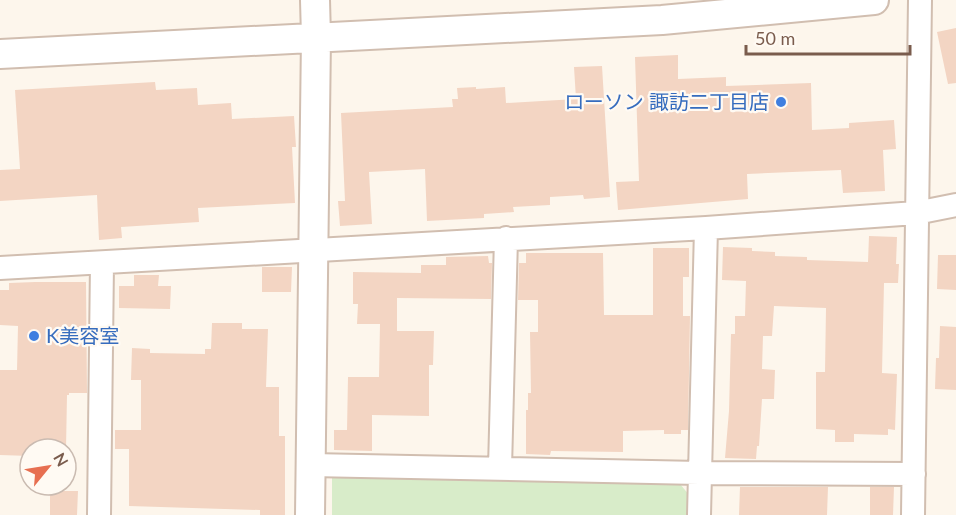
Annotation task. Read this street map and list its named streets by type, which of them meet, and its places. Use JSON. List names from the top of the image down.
{
  "places": ["ローソン 諏訪二丁目店", "K美容室"],
  "scale_bar": "50 m",
  "north": "top right"
}
